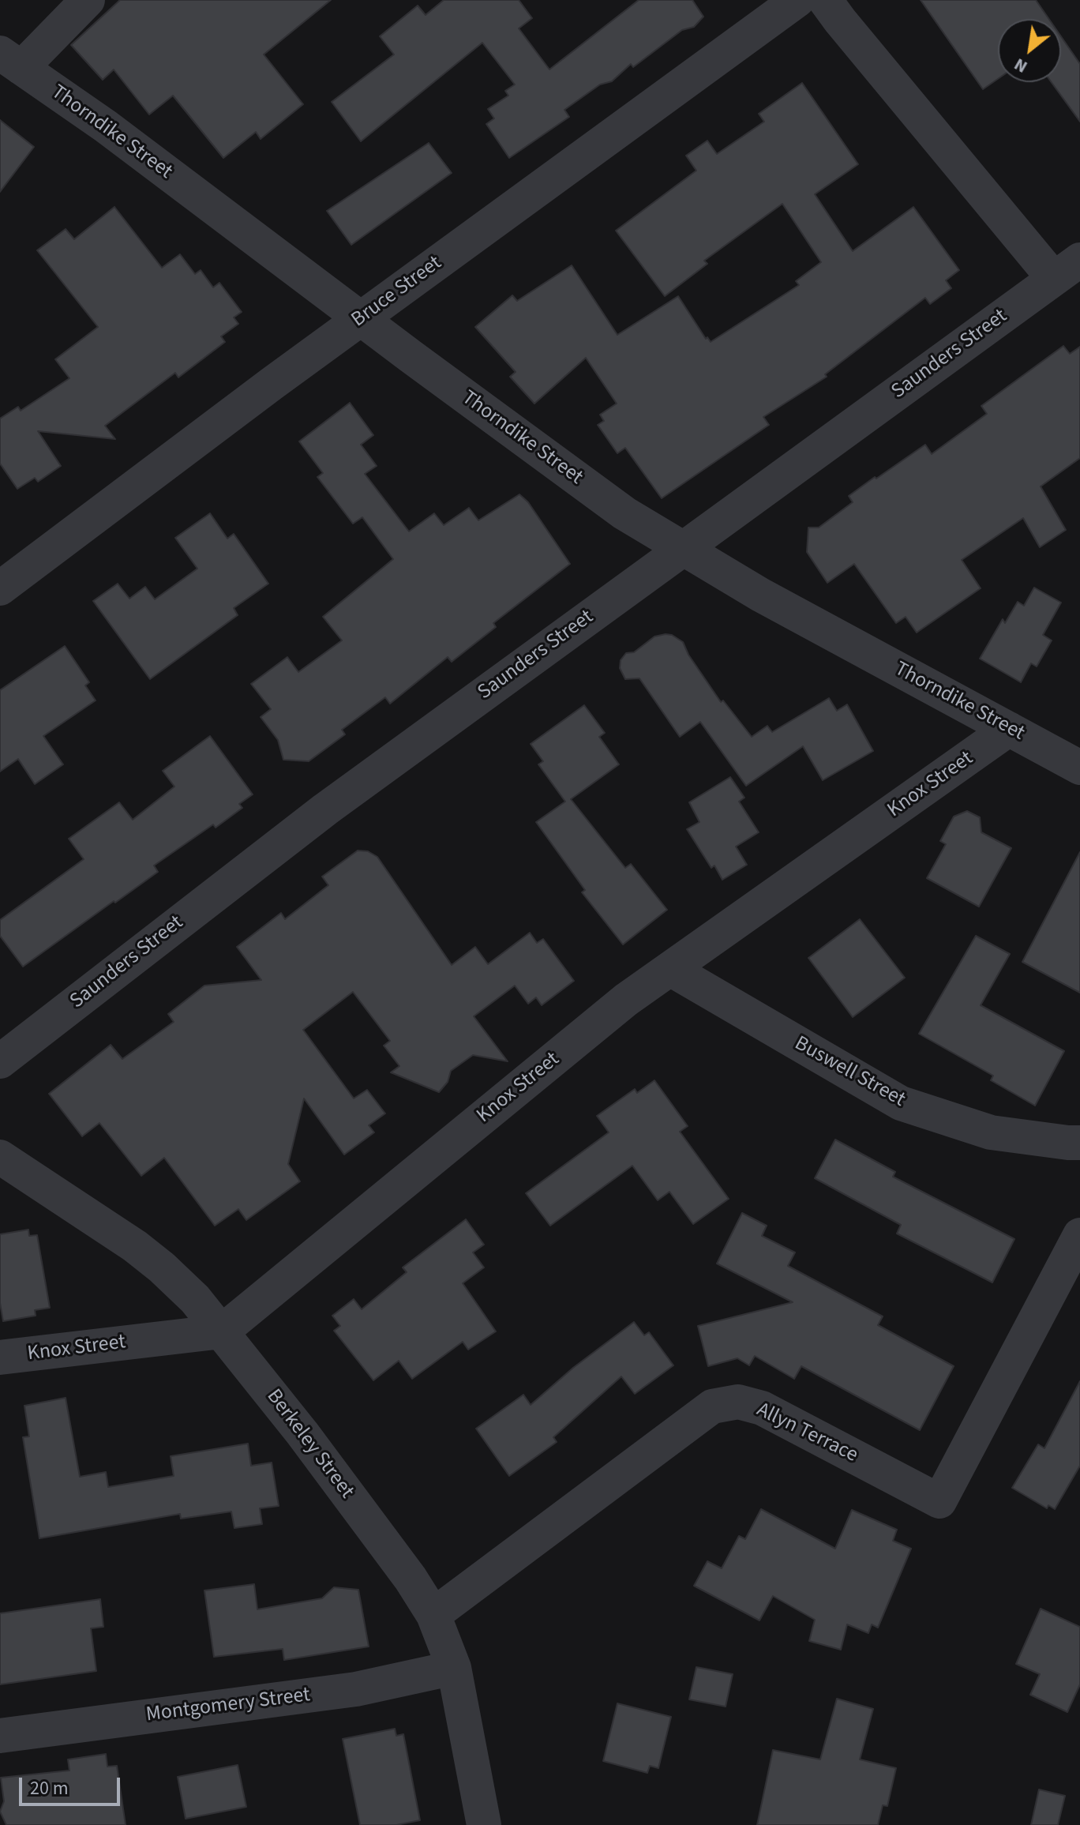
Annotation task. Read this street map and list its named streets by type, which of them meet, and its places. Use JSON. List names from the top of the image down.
{
  "streets": {
    "street": [
      "Thorndike Street",
      "Bruce Street",
      "Saunders Street",
      "Knox Street",
      "Buswell Street",
      "Allyn Terrace",
      "Berkeley Street",
      "Montgomery Street"
    ]
  },
  "crossings": [
    ["Thorndike Street", "Bruce Street"],
    ["Thorndike Street", "Saunders Street"],
    ["Thorndike Street", "Knox Street"],
    ["Knox Street", "Buswell Street"],
    ["Knox Street", "Berkeley Street"],
    ["Allyn Terrace", "Berkeley Street"],
    ["Berkeley Street", "Montgomery Street"]
  ],
  "scale_bar": "20 m",
  "north": "bottom left"
}
